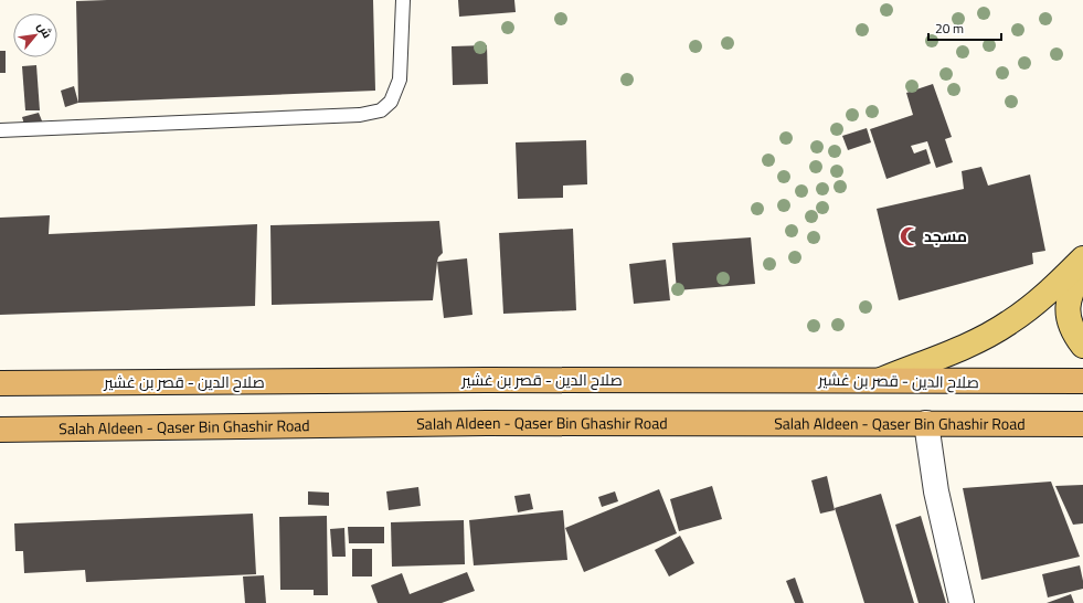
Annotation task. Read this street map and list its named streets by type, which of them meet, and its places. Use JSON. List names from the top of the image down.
{
  "streets": {
    "highway": ["صلاح الدين - قصر بن غشير", "Salah Aldeen - Qaser Bin Ghashir Road"]
  },
  "places": {
    "mosque": ["مسجد"]
  },
  "scale_bar": "20 m",
  "north": "top right"
}
